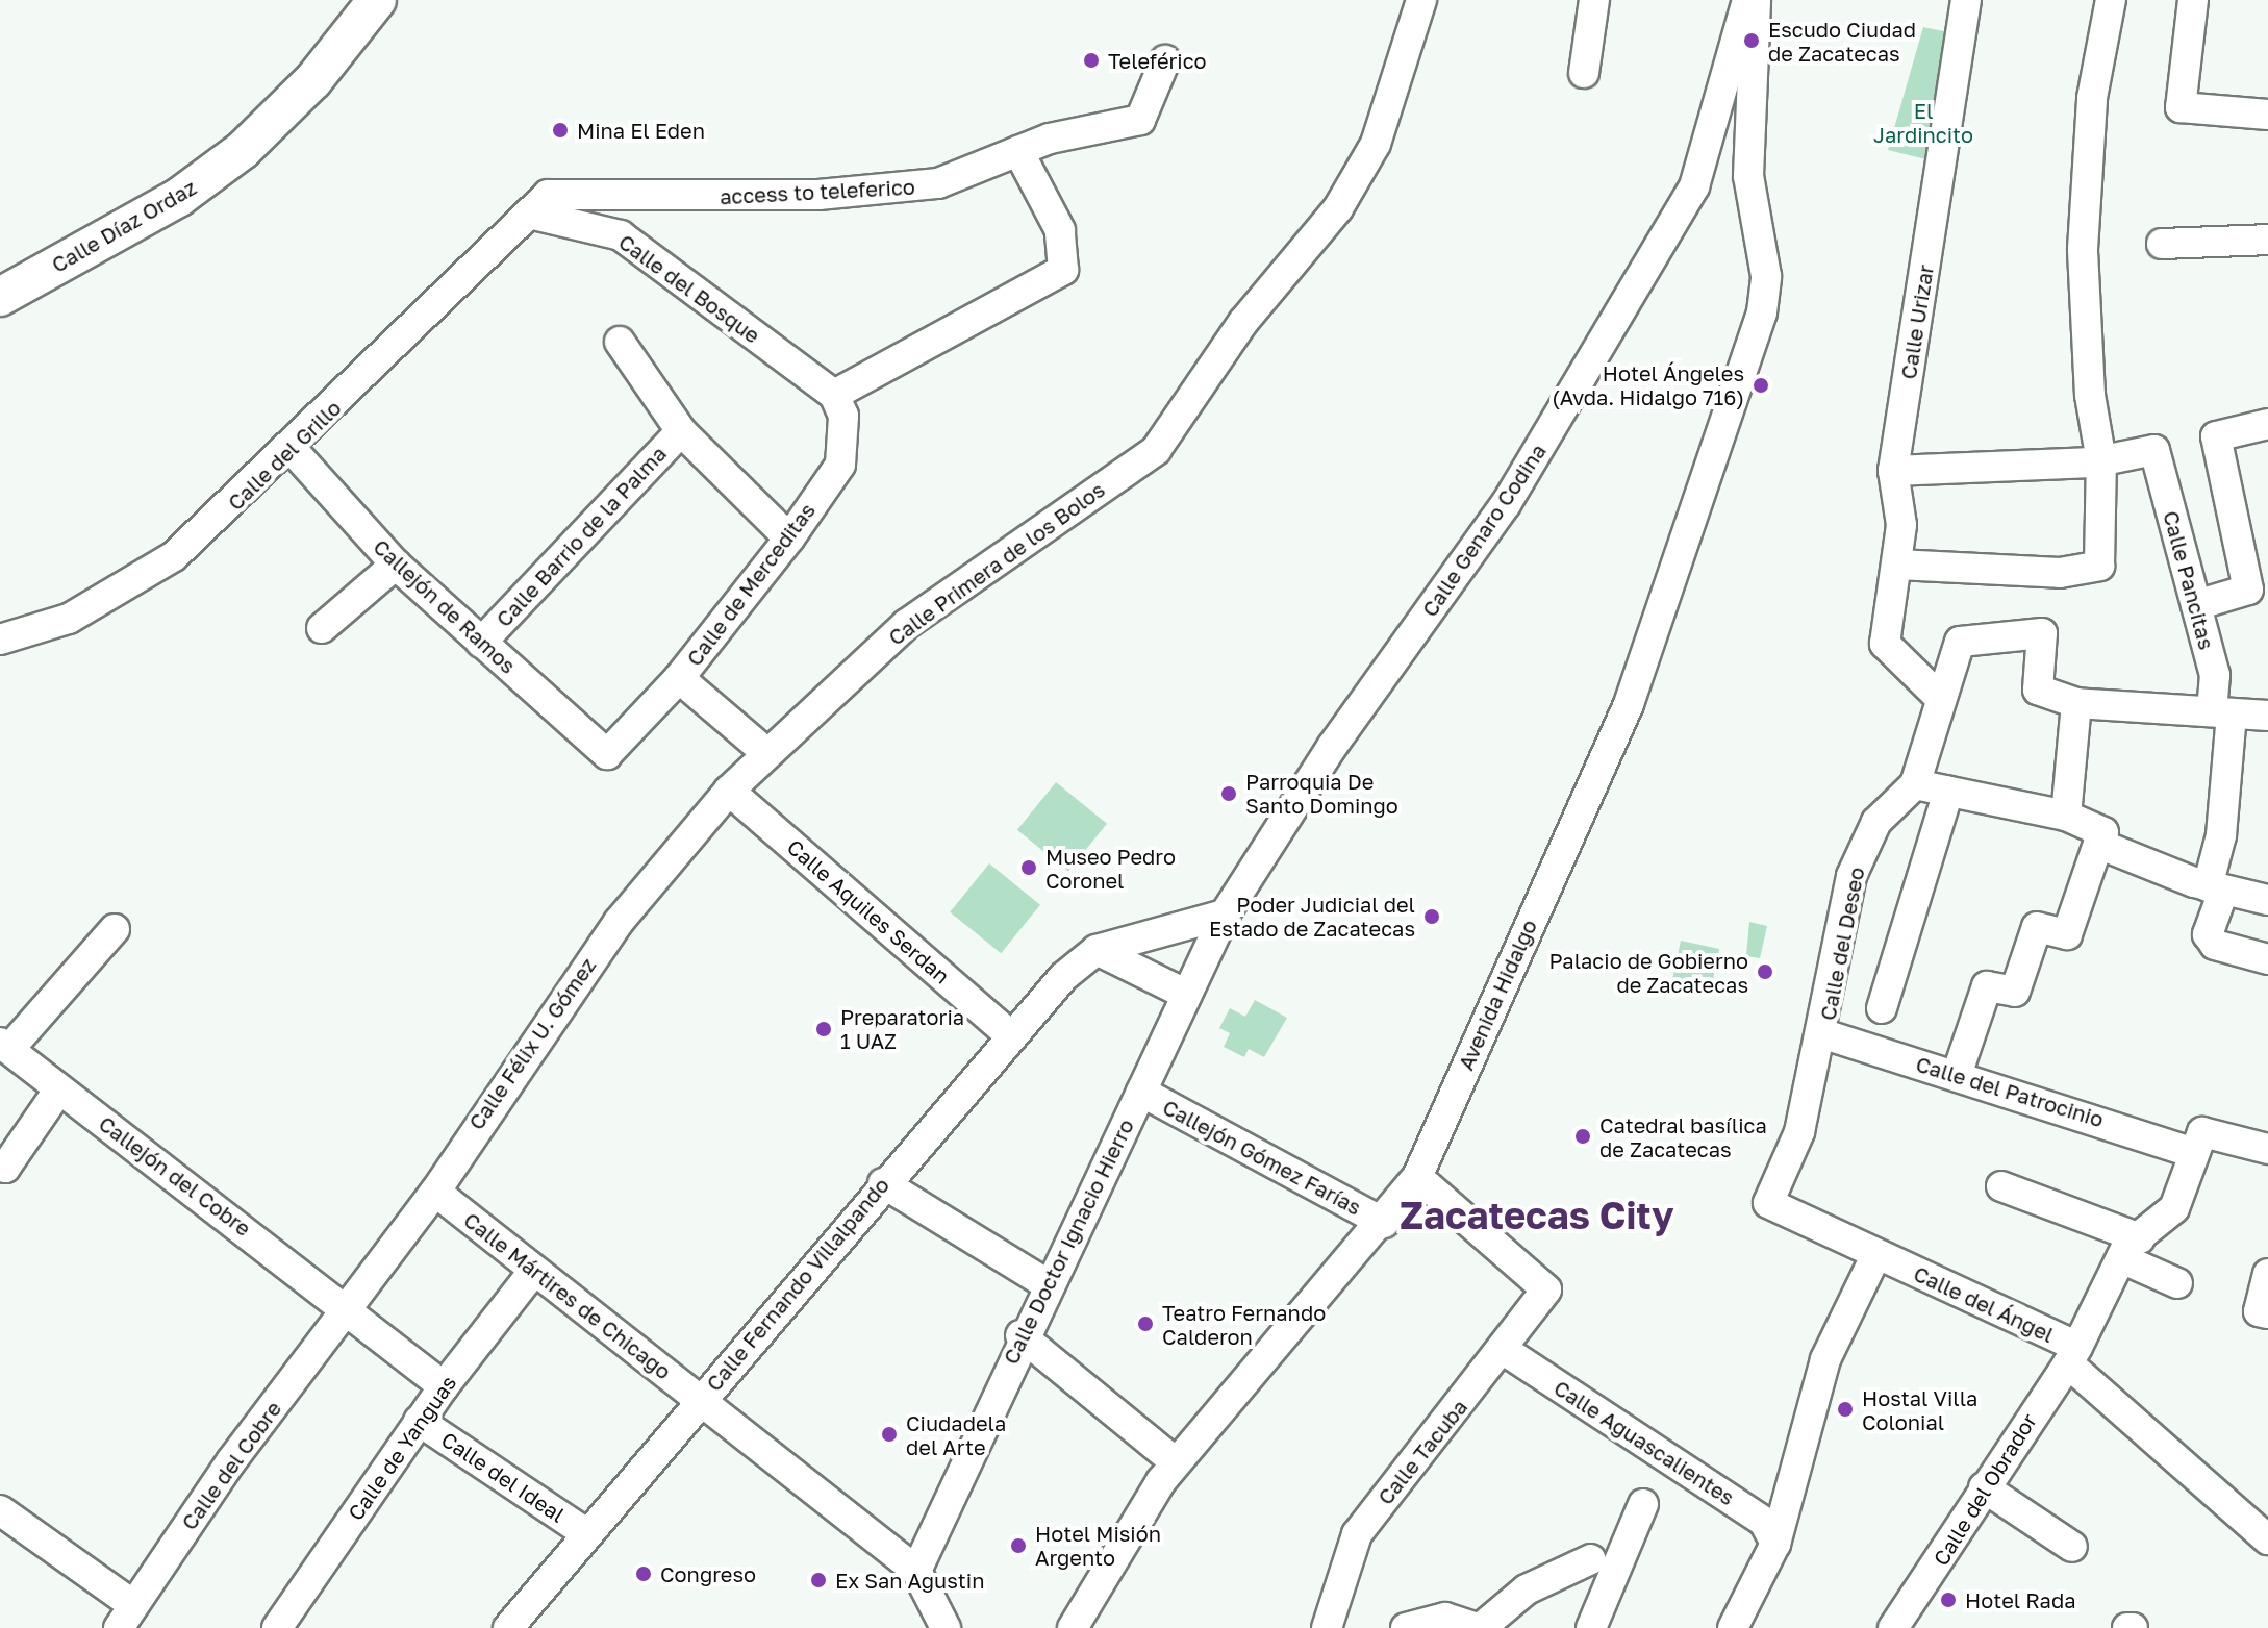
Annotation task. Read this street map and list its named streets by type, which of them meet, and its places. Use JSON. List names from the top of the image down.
{
  "streets": {
    "main road": ["Calle Díaz Ordaz"],
    "street": [
      "access to teleferico",
      "Calle del Bosque",
      "Calle Urizar",
      "Calle del Grillo",
      "Calle Genaro Codina",
      "Calle Barrio de la Palma",
      "Calle Primera de los Bolos",
      "Calle Pancitas",
      "Calle de Merceditas",
      "Callejón de Ramos",
      "Calle Aquiles Serdan",
      "Calle del Deseo",
      "Avenida Hidalgo",
      "Calle Félix U. Gómez",
      "Calle del Patrocinio",
      "Callejón Gómez Farías",
      "Callejón del Cobre",
      "Calle Doctor Ignacio Hierro",
      "Calle Fernando Villalpando",
      "Calle Mártires de Chicago",
      "Calle del Ángel",
      "Calle Aguascalientes",
      "Calle de Yanguas",
      "Calle Tacuba",
      "Calle del Cobre",
      "Calle del Ideal",
      "Calle del Obrador"
    ]
  },
  "crossings": [
    ["access to teleferico", "Calle del Bosque"],
    ["access to teleferico", "Calle del Grillo"],
    ["Calle del Bosque", "Calle del Grillo"],
    ["Calle del Bosque", "Calle de Merceditas"],
    ["Calle Urizar", "Calle del Deseo"],
    ["Calle del Grillo", "Callejón de Ramos"],
    ["Calle Genaro Codina", "Calle Doctor Ignacio Hierro"],
    ["Calle Barrio de la Palma", "Callejón de Ramos"],
    ["Calle Primera de los Bolos", "Calle Aquiles Serdan"],
    ["Calle Primera de los Bolos", "Calle Félix U. Gómez"],
    ["Calle de Merceditas", "Callejón de Ramos"],
    ["Calle Aquiles Serdan", "Calle Félix U. Gómez"],
    ["Calle Aquiles Serdan", "Calle Fernando Villalpando"],
    ["Calle del Deseo", "Calle del Patrocinio"],
    ["Calle del Deseo", "Calle del Ángel"],
    ["Avenida Hidalgo", "Callejón Gómez Farías"],
    ["Avenida Hidalgo", "Calle Tacuba"],
    ["Calle Félix U. Gómez", "Callejón del Cobre"],
    ["Calle Félix U. Gómez", "Calle Mártires de Chicago"],
    ["Calle Félix U. Gómez", "Calle del Cobre"],
    ["Callejón Gómez Farías", "Calle Doctor Ignacio Hierro"],
    ["Callejón del Cobre", "Calle del Cobre"],
    ["Calle Doctor Ignacio Hierro", "Calle Mártires de Chicago"],
    ["Calle Fernando Villalpando", "Calle Mártires de Chicago"],
    ["Calle Fernando Villalpando", "Calle del Ideal"],
    ["Calle Mártires de Chicago", "Calle de Yanguas"],
    ["Calle del Ángel", "Calle del Obrador"],
    ["Calle Aguascalientes", "Calle Tacuba"],
    ["Calle de Yanguas", "Calle del Ideal"]
  ],
  "districts": ["Zacatecas City"],
  "parks": ["El Jardincito"],
  "places": [
    "Escudo Ciudad de Zacatecas",
    "Teleférico",
    "Mina El Eden",
    "Hotel Ángeles (Avda. Hidalgo 716)",
    "Parroquia De Santo Domingo",
    "Museo Pedro Coronel",
    "Poder Judicial del Estado de Zacatecas",
    "Palacio de Gobierno de Zacatecas",
    "Preparatoria 1 UAZ",
    "Catedral basílica de Zacatecas",
    "Teatro Fernando Calderon",
    "Hostal Villa Colonial",
    "Ciudadela del Arte",
    "Hotel Misión Argento",
    "Congreso",
    "Ex San Agustin",
    "Hotel Rada"
  ]
}
